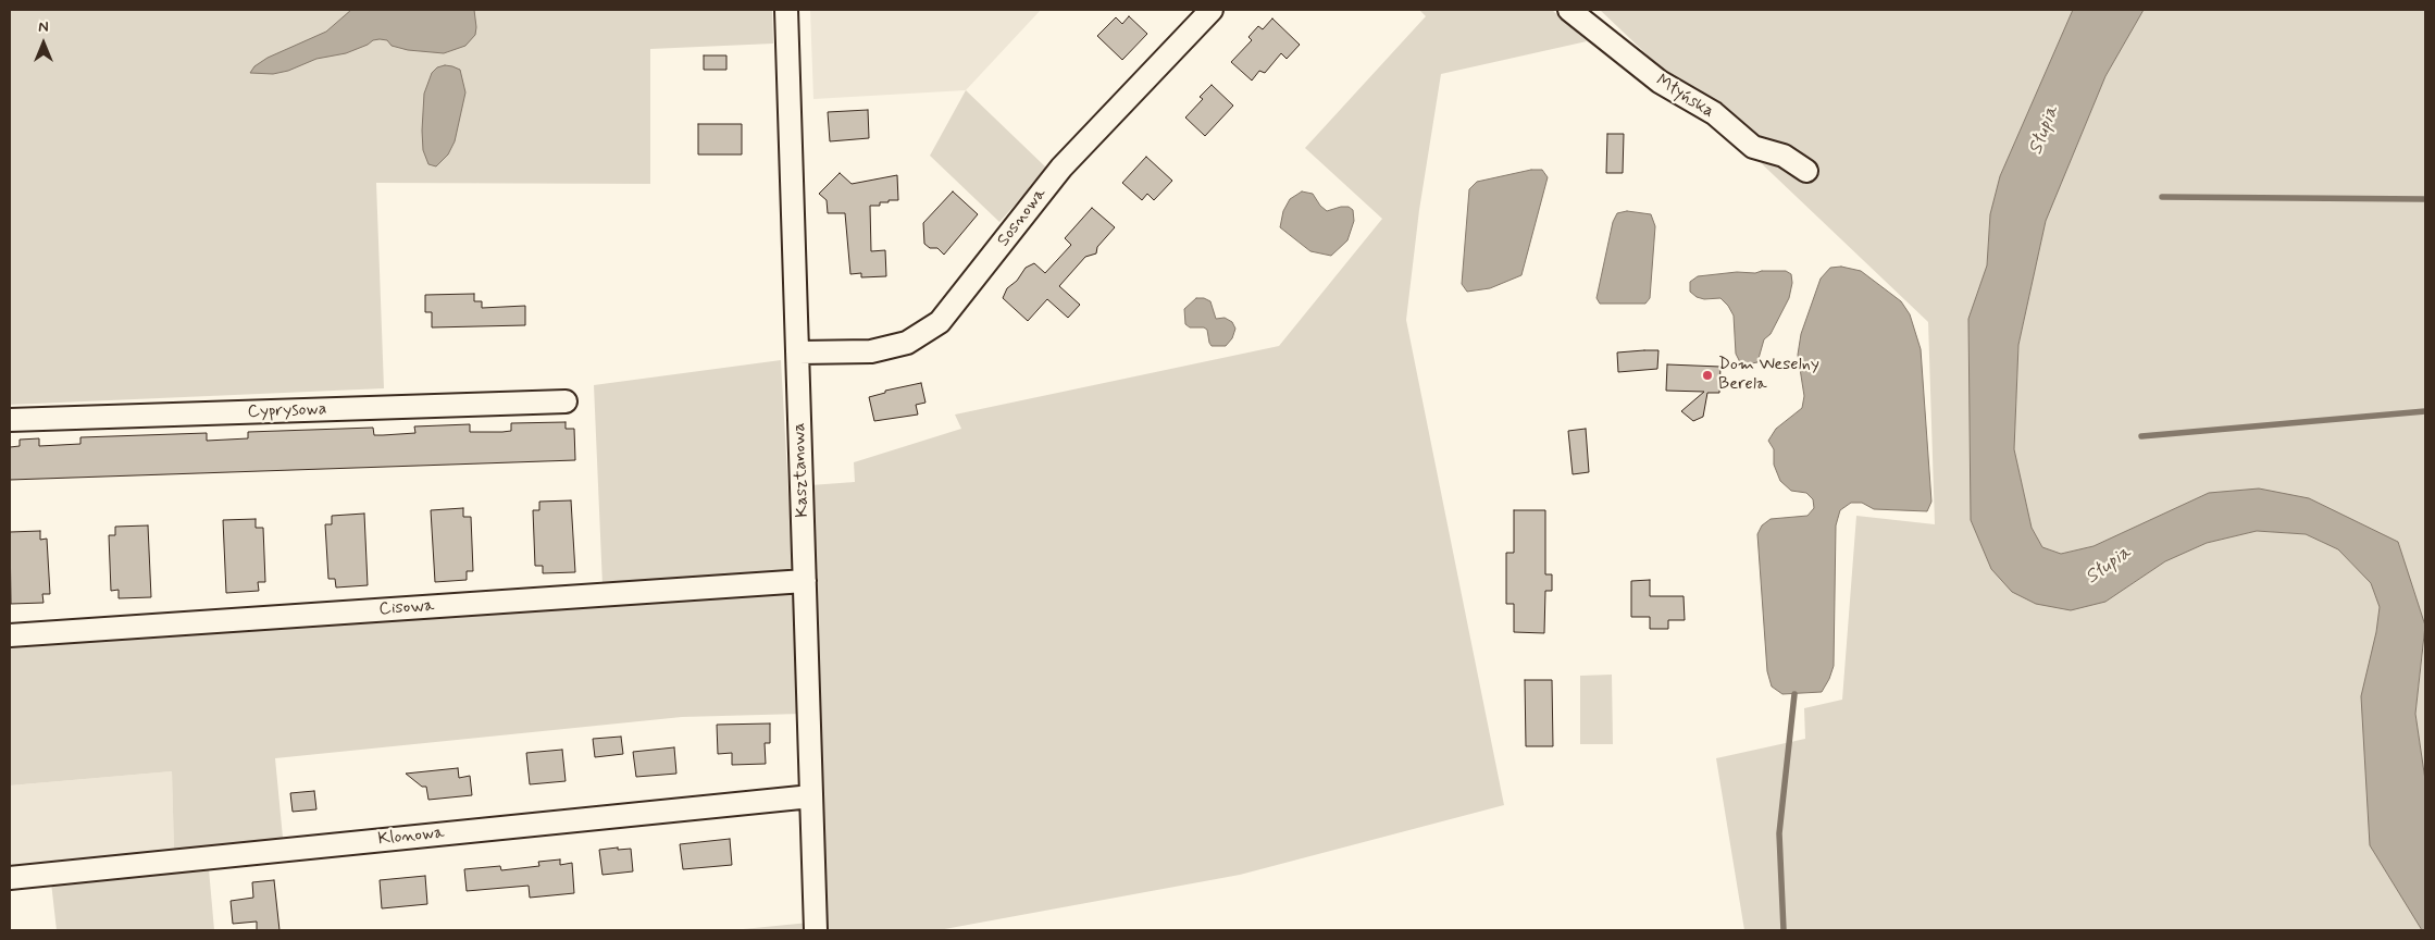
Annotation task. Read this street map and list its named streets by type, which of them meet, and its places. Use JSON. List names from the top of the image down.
{
  "streets": {
    "street": [
      "Młyńska",
      "Sosnowa",
      "Cyprysowa",
      "Kasztanowa",
      "Cisowa",
      "Klonowa"
    ]
  },
  "crossings": [
    ["Sosnowa", "Kasztanowa"],
    ["Kasztanowa", "Cisowa"],
    ["Kasztanowa", "Klonowa"]
  ],
  "water": ["Słupia"],
  "places": ["Dom Weselny Berela"],
  "north": "top"
}
